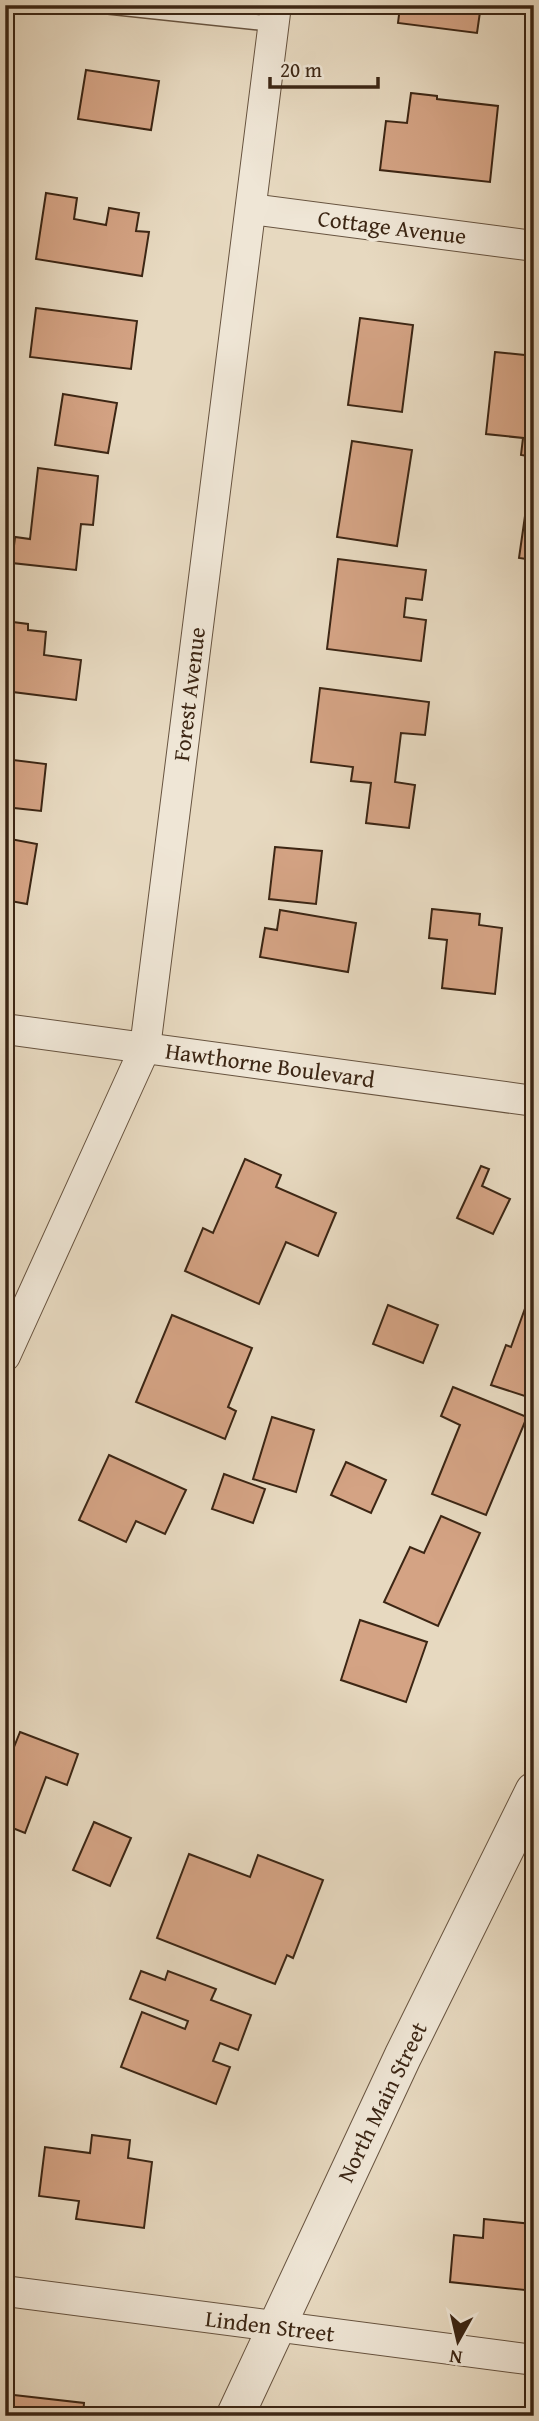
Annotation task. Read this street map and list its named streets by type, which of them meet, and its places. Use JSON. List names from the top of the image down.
{
  "streets": {
    "street": [
      "Cottage Avenue",
      "Forest Avenue",
      "Hawthorne Boulevard",
      "North Main Street",
      "Linden Street"
    ]
  },
  "crossings": [
    ["Cottage Avenue", "Forest Avenue"],
    ["Forest Avenue", "Hawthorne Boulevard"],
    ["North Main Street", "Linden Street"]
  ],
  "scale_bar": "20 m",
  "north": "bottom"
}
